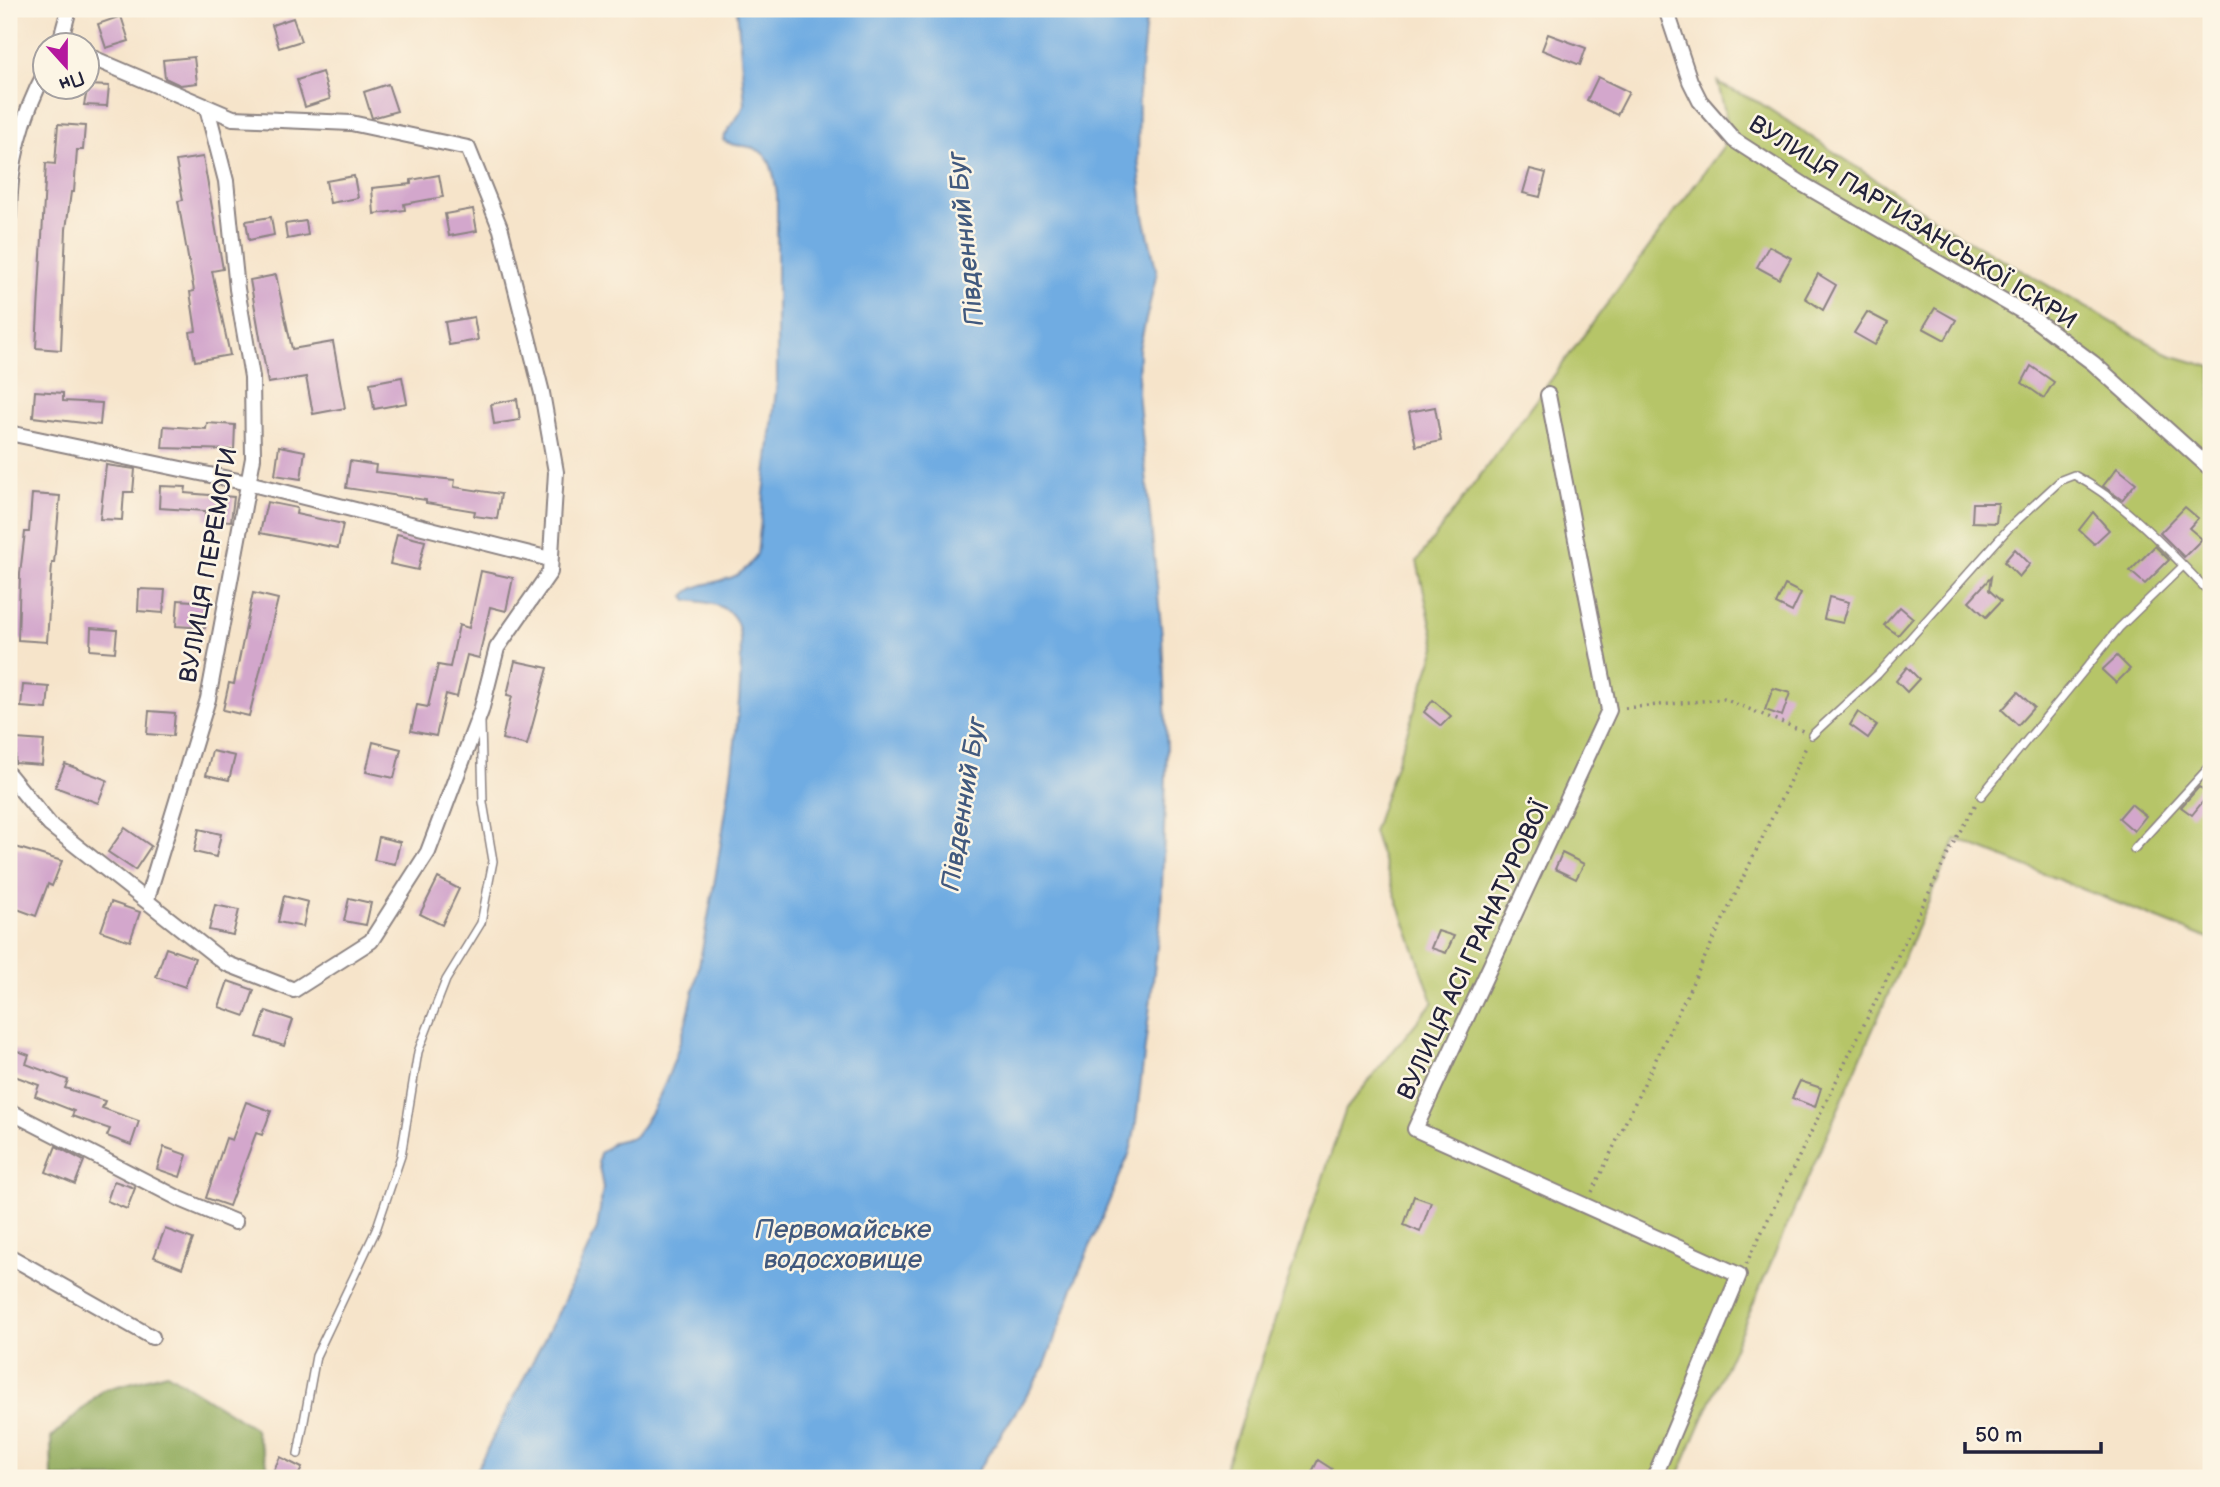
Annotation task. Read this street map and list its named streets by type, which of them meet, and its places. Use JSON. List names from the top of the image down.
{
  "streets": {
    "street": ["ВУЛИЦЯ ПАРТИЗАНСЬКОЇ ІСКРИ", "ВУЛИЦЯ ПЕРЕМОГИ", "ВУЛИЦЯ АСІ ГРАНАТУРОВОЇ"]
  },
  "water": ["Південний Буг", "Первомайське водосховище"],
  "scale_bar": "50 m",
  "north": "bottom"
}
